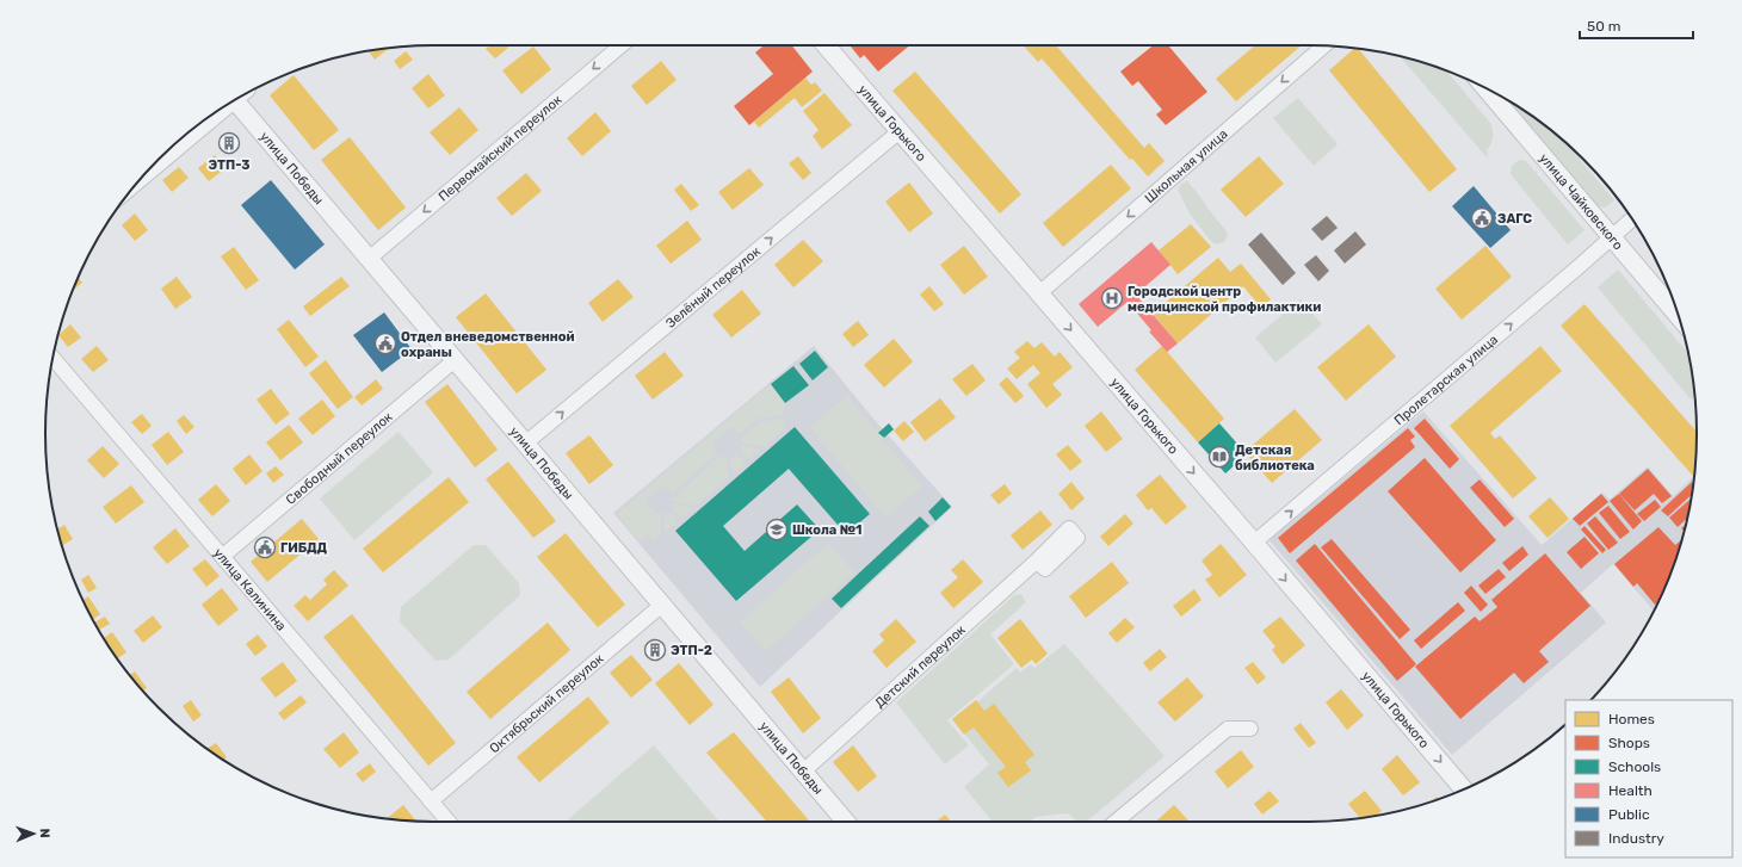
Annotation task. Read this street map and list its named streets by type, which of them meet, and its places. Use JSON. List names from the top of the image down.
{
  "streets": {
    "street": [
      "улица Горького",
      "Первомайский переулок",
      "Школьная улица",
      "улица Победы",
      "улица Чайковского",
      "Зелёный переулок",
      "Пролетарская улица",
      "Свободный переулок",
      "улица Калинина",
      "Детский переулок",
      "Октябрьский переулок"
    ]
  },
  "crossings": [
    ["улица Горького", "Школьная улица"],
    ["улица Горького", "Зелёный переулок"],
    ["улица Горького", "Пролетарская улица"],
    ["Первомайский переулок", "улица Победы"],
    ["улица Победы", "Зелёный переулок"],
    ["улица Победы", "Свободный переулок"],
    ["улица Победы", "Детский переулок"],
    ["улица Победы", "Октябрьский переулок"],
    ["улица Чайковского", "Пролетарская улица"],
    ["Свободный переулок", "улица Калинина"],
    ["улица Калинина", "Октябрьский переулок"]
  ],
  "one_way": [
    "улица Горького",
    "Первомайский переулок",
    "Школьная улица",
    "Зелёный переулок",
    "Пролетарская улица"
  ],
  "places": {
    "building": ["ЭТП-3", "ЭТП-2"],
    "public building": ["ЗАГС", "Отдел вневедомственной охраны", "ГИБДД"],
    "hospital": ["Городской центр медицинской профилактики"],
    "library": ["Детская библиотека"],
    "school or university": ["Школа №1"]
  },
  "legend": [
    "Homes",
    "Shops",
    "Schools",
    "Health",
    "Public",
    "Industry"
  ],
  "scale_bar": "50 m",
  "north": "right"
}
